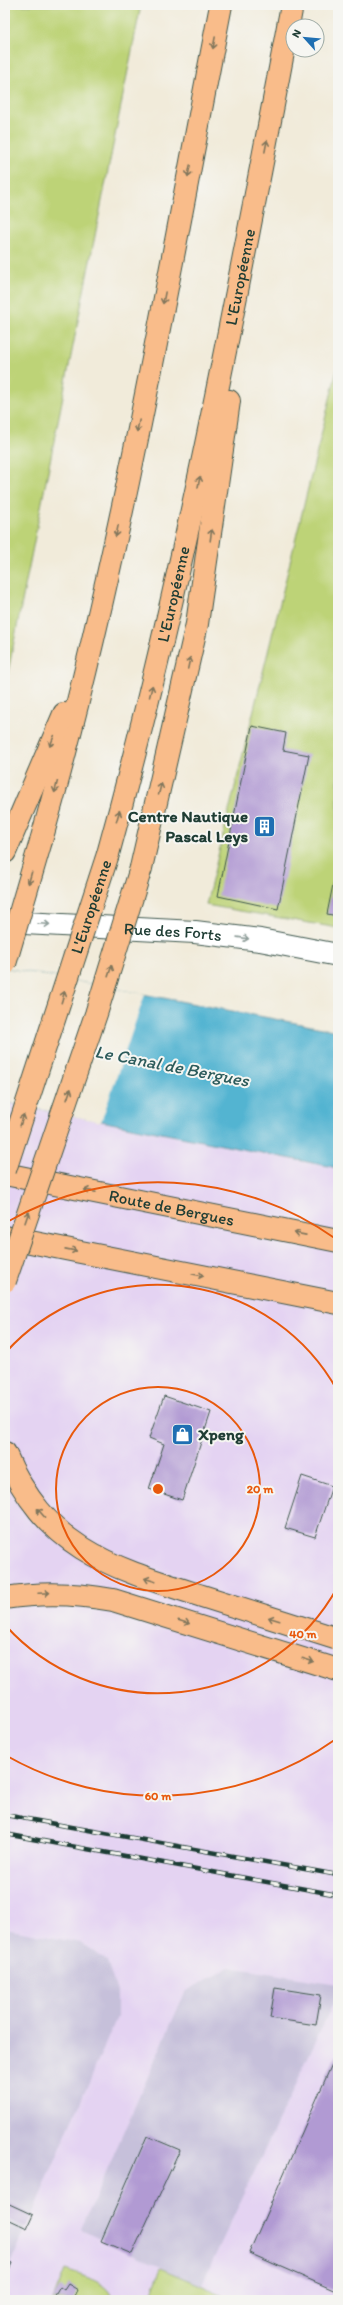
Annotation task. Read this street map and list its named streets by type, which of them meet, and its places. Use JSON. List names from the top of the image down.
{
  "streets": {
    "main road": ["L'Européenne", "Route de Bergues"],
    "street": ["Rue des Forts"]
  },
  "one_way": ["Rue des Forts"],
  "water": ["Le Canal de Bergues"],
  "places": {
    "building": ["Centre Nautique Pascal Leys"],
    "shop": ["Xpeng"]
  },
  "north": "top left",
  "rings": ["20 m", "40 m", "60 m"]
}
